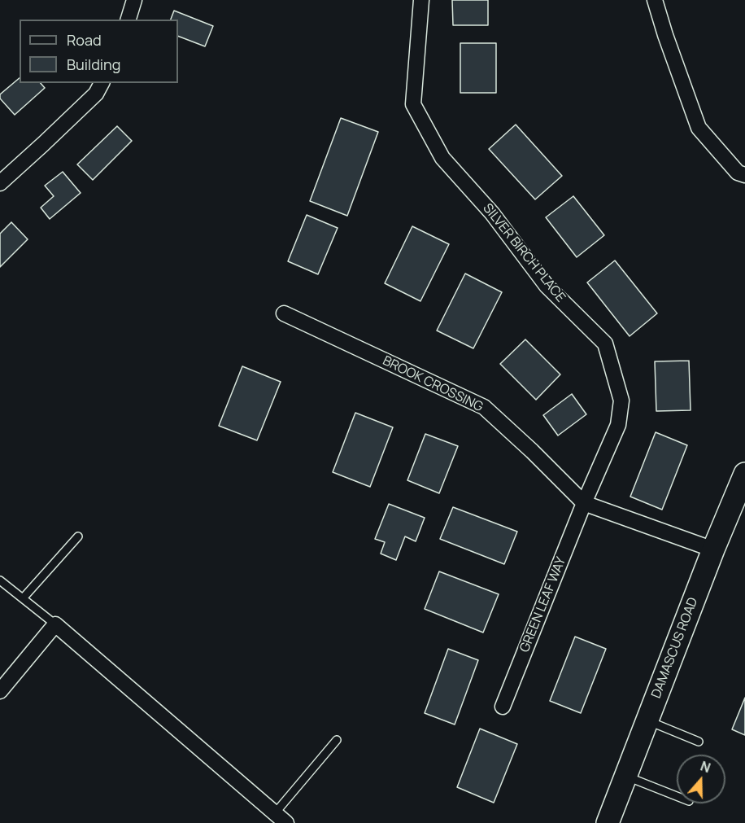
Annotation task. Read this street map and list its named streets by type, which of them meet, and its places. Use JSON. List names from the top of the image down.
{
  "streets": {
    "street": [
      "SILVER BIRCH PLACE",
      "BROOK CROSSING",
      "GREEN LEAF WAY",
      "DAMASCUS ROAD"
    ]
  },
  "crossings": [
    ["SILVER BIRCH PLACE", "BROOK CROSSING"],
    ["SILVER BIRCH PLACE", "GREEN LEAF WAY"],
    ["BROOK CROSSING", "GREEN LEAF WAY"]
  ],
  "legend": ["Road", "Building"],
  "north": "top"
}
